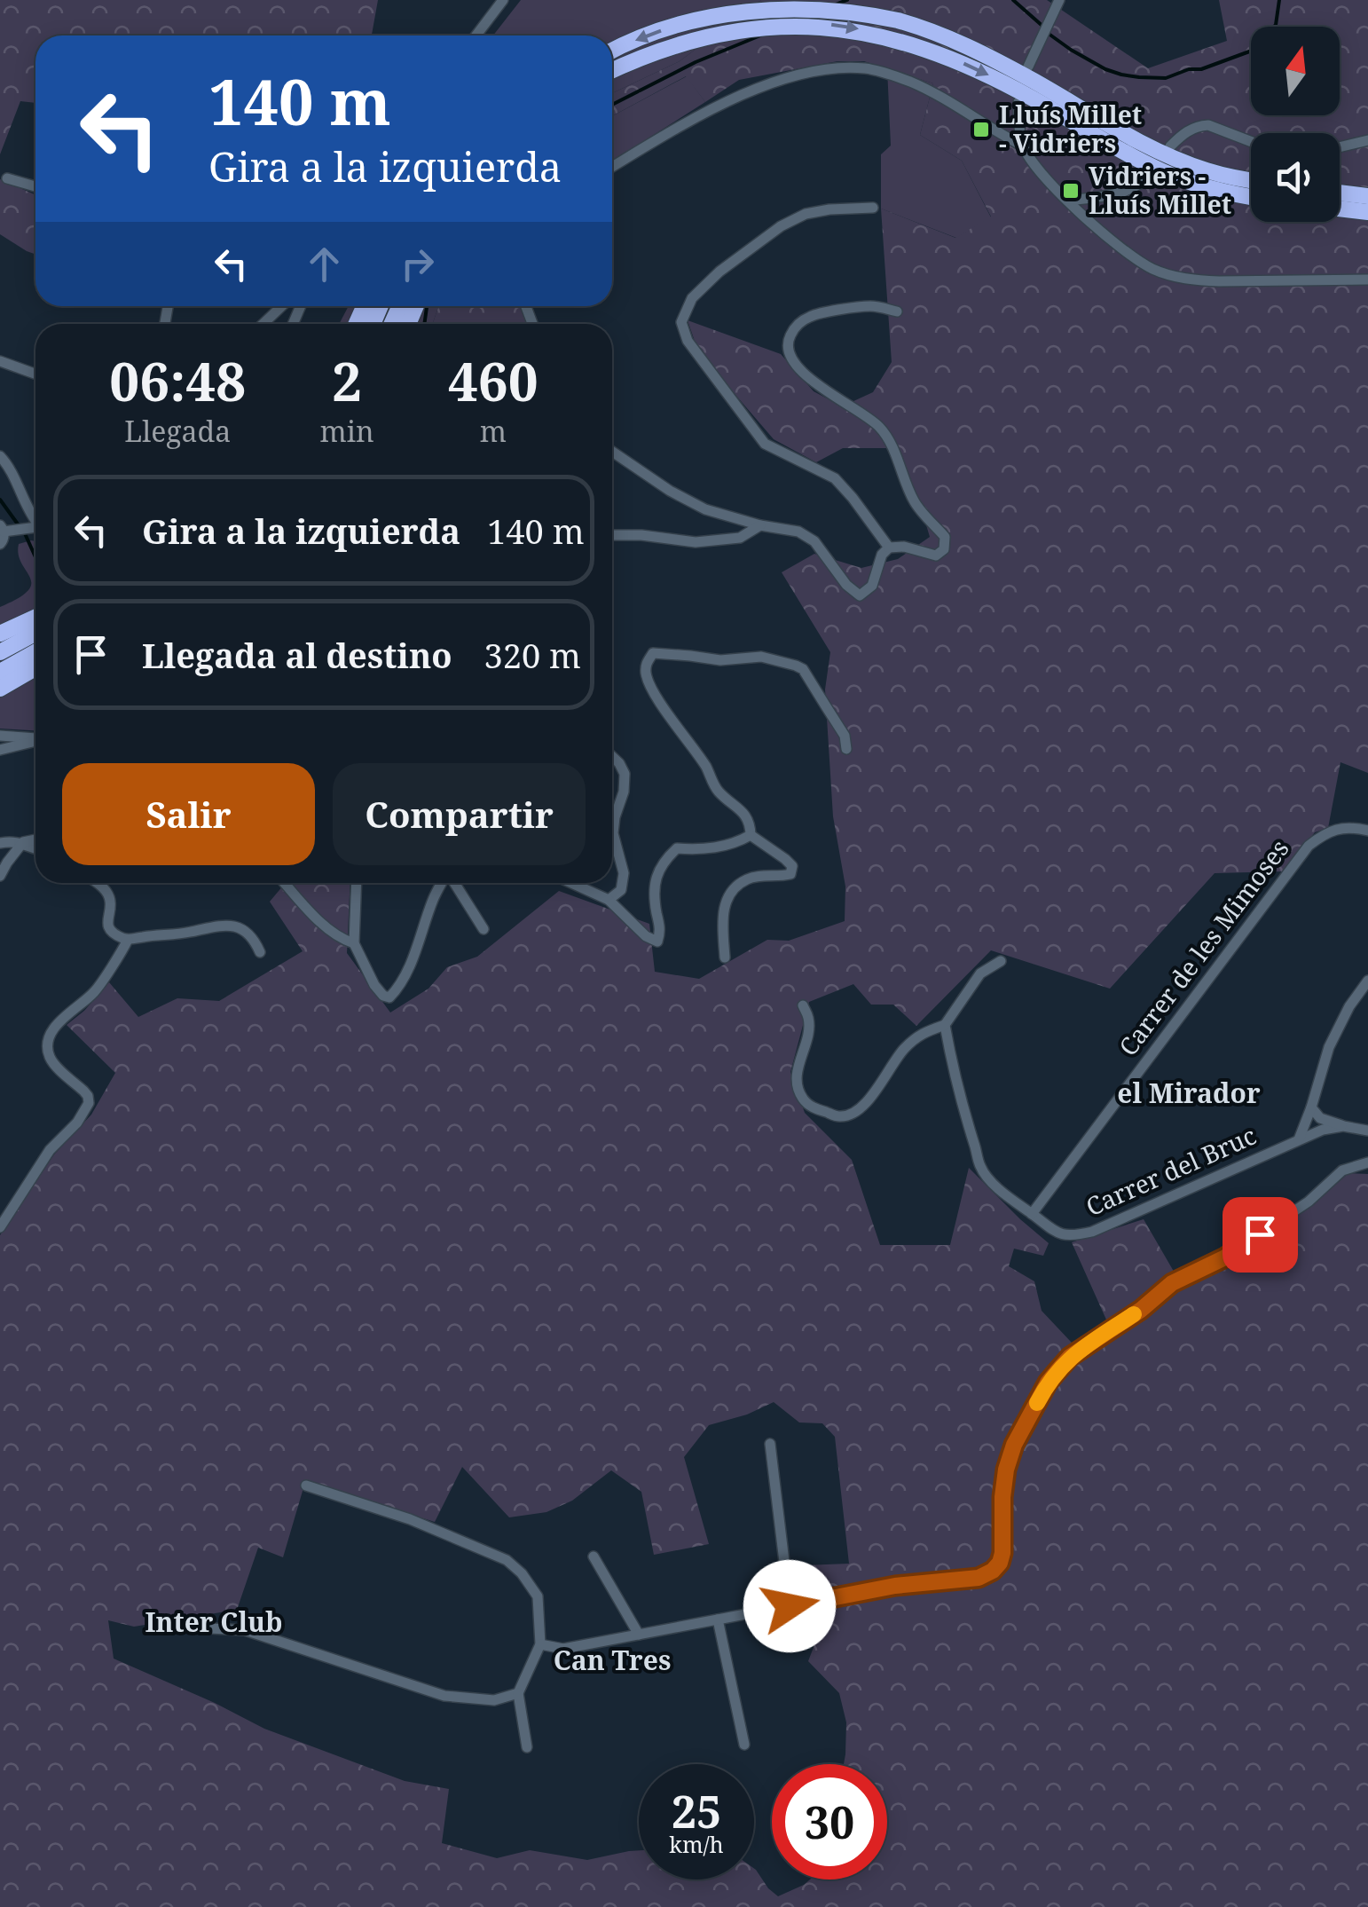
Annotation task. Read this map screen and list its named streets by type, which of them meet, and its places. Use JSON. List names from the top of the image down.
{
  "streets": {
    "street": ["Carrer de les Mimoses", "Carrer del Bruc"]
  },
  "crossings": [
    ["Carrer de les Mimoses", "Carrer del Bruc"]
  ],
  "districts": ["el Mirador", "Inter Club", "Can Tres"],
  "places": {
    "transit": ["Lluís Millet - Vidriers", "Vidriers - Lluís Millet"]
  },
  "north": "top",
  "page": {
    "turn": ["140 m", "Gira a la izquierda"],
    "eta": [
      "06:48",
      "Llegada",
      "2",
      "min",
      "460",
      "m"
    ],
    "list": [
      {
        "name": "Gira a la izquierda",
        "value": "140 m"
      },
      {
        "name": "Llegada al destino",
        "value": "320 m"
      }
    ],
    "buttons": ["Salir", "Compartir"],
    "speed": "25 km/h",
    "limit": "30"
  }
}
